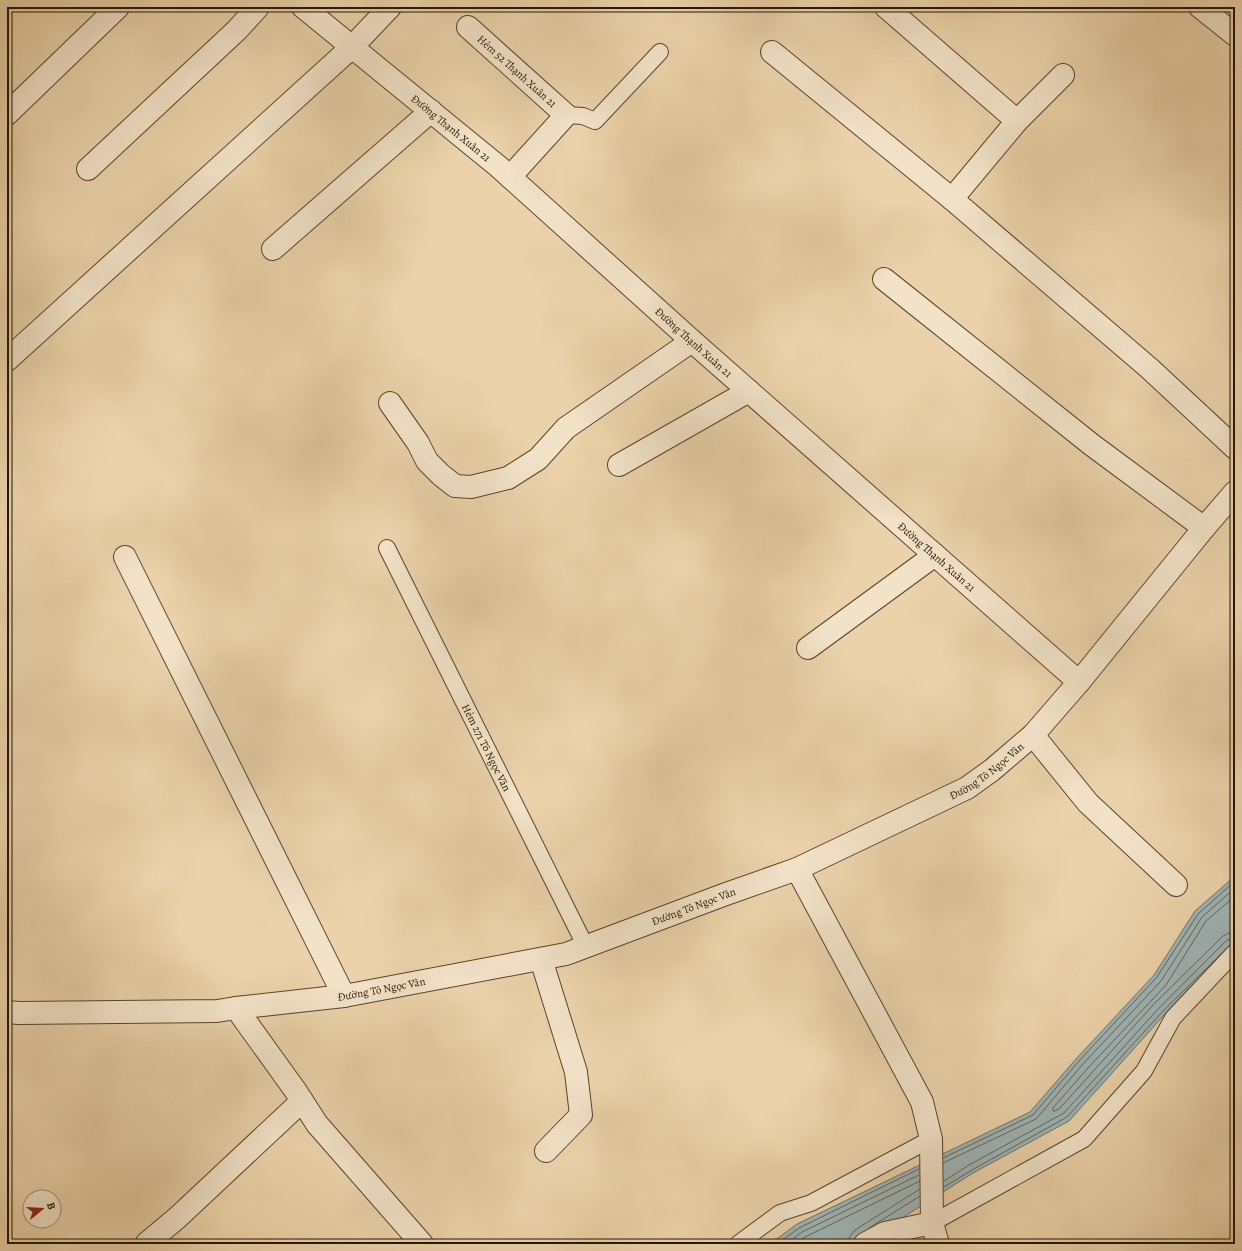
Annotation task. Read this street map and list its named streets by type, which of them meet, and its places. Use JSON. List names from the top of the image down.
{
  "streets": {
    "street": ["Hẻm 52 Thạnh Xuân 21", "Đường Thạnh Xuân 21", "Đường Tô Ngọc Vân"],
    "lane": ["Hẻm 271 Tô Ngọc Vân"]
  },
  "crossings": [
    ["Hẻm 52 Thạnh Xuân 21", "Đường Thạnh Xuân 21"],
    ["Đường Thạnh Xuân 21", "Đường Tô Ngọc Vân"],
    ["Hẻm 271 Tô Ngọc Vân", "Đường Tô Ngọc Vân"]
  ],
  "north": "right"
}
